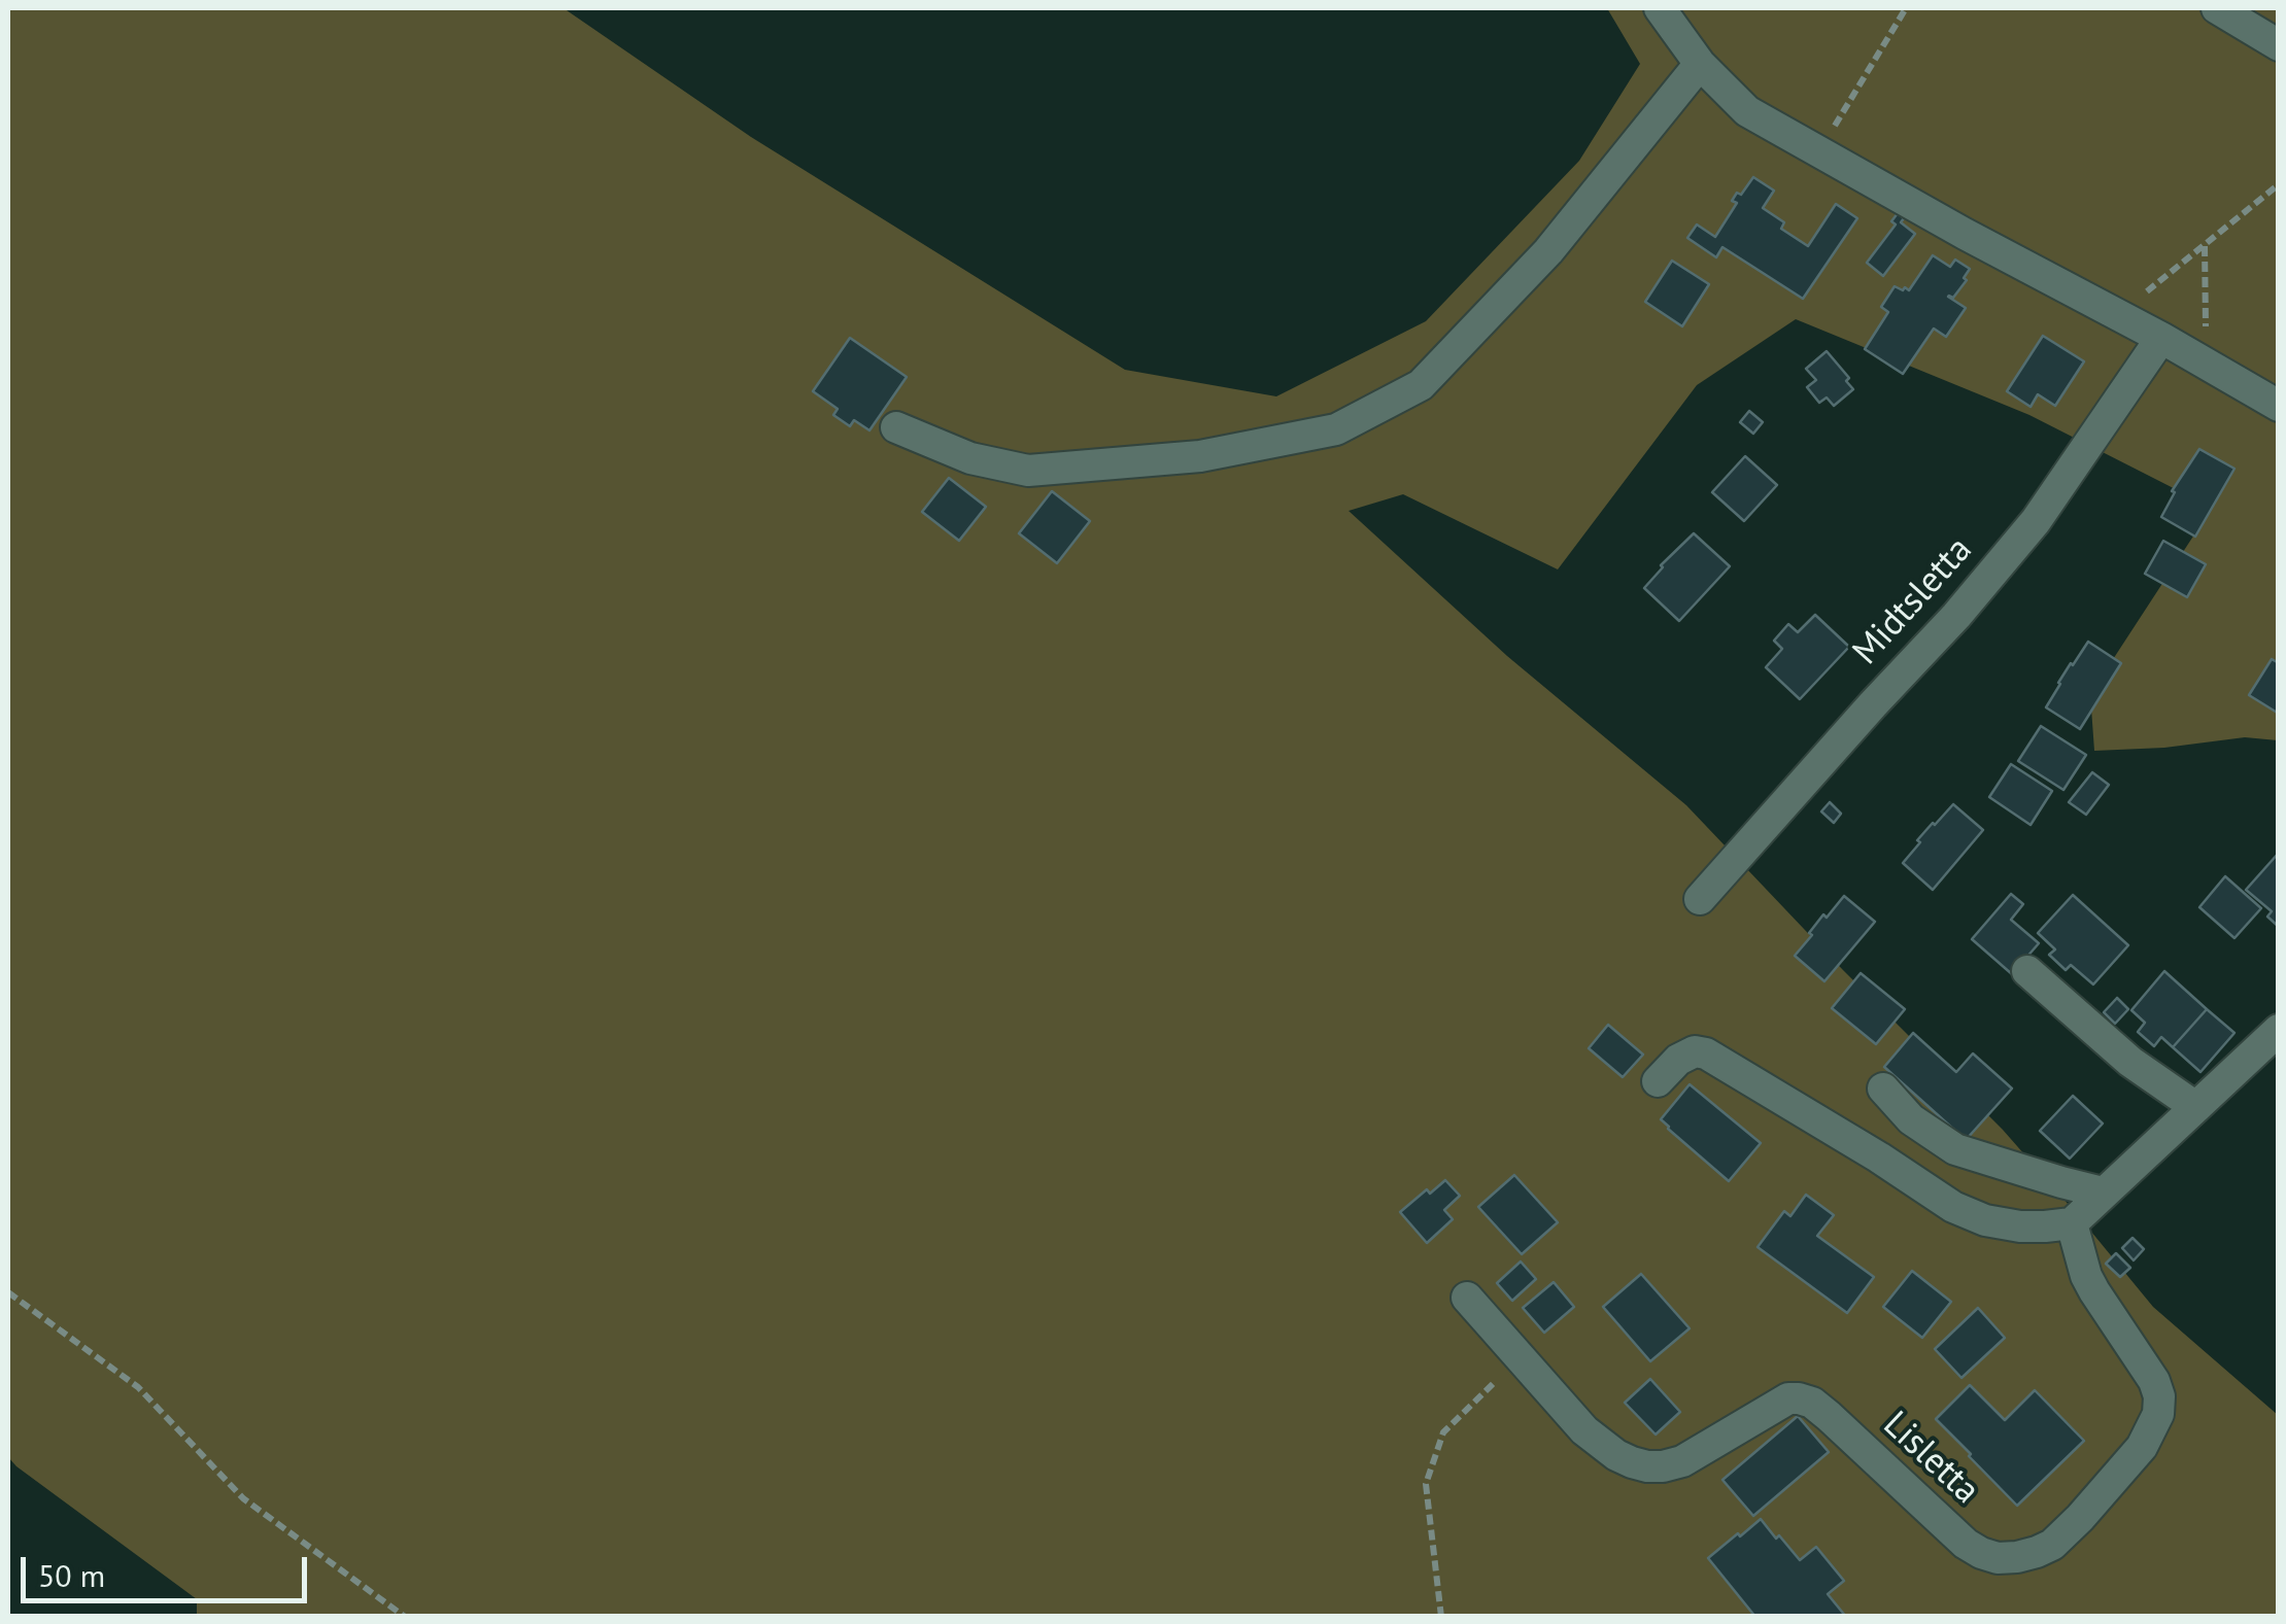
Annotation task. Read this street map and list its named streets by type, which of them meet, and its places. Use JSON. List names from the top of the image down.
{
  "streets": {
    "street": ["Midtsletta", "Lisletta"]
  },
  "scale_bar": "50 m"
}
